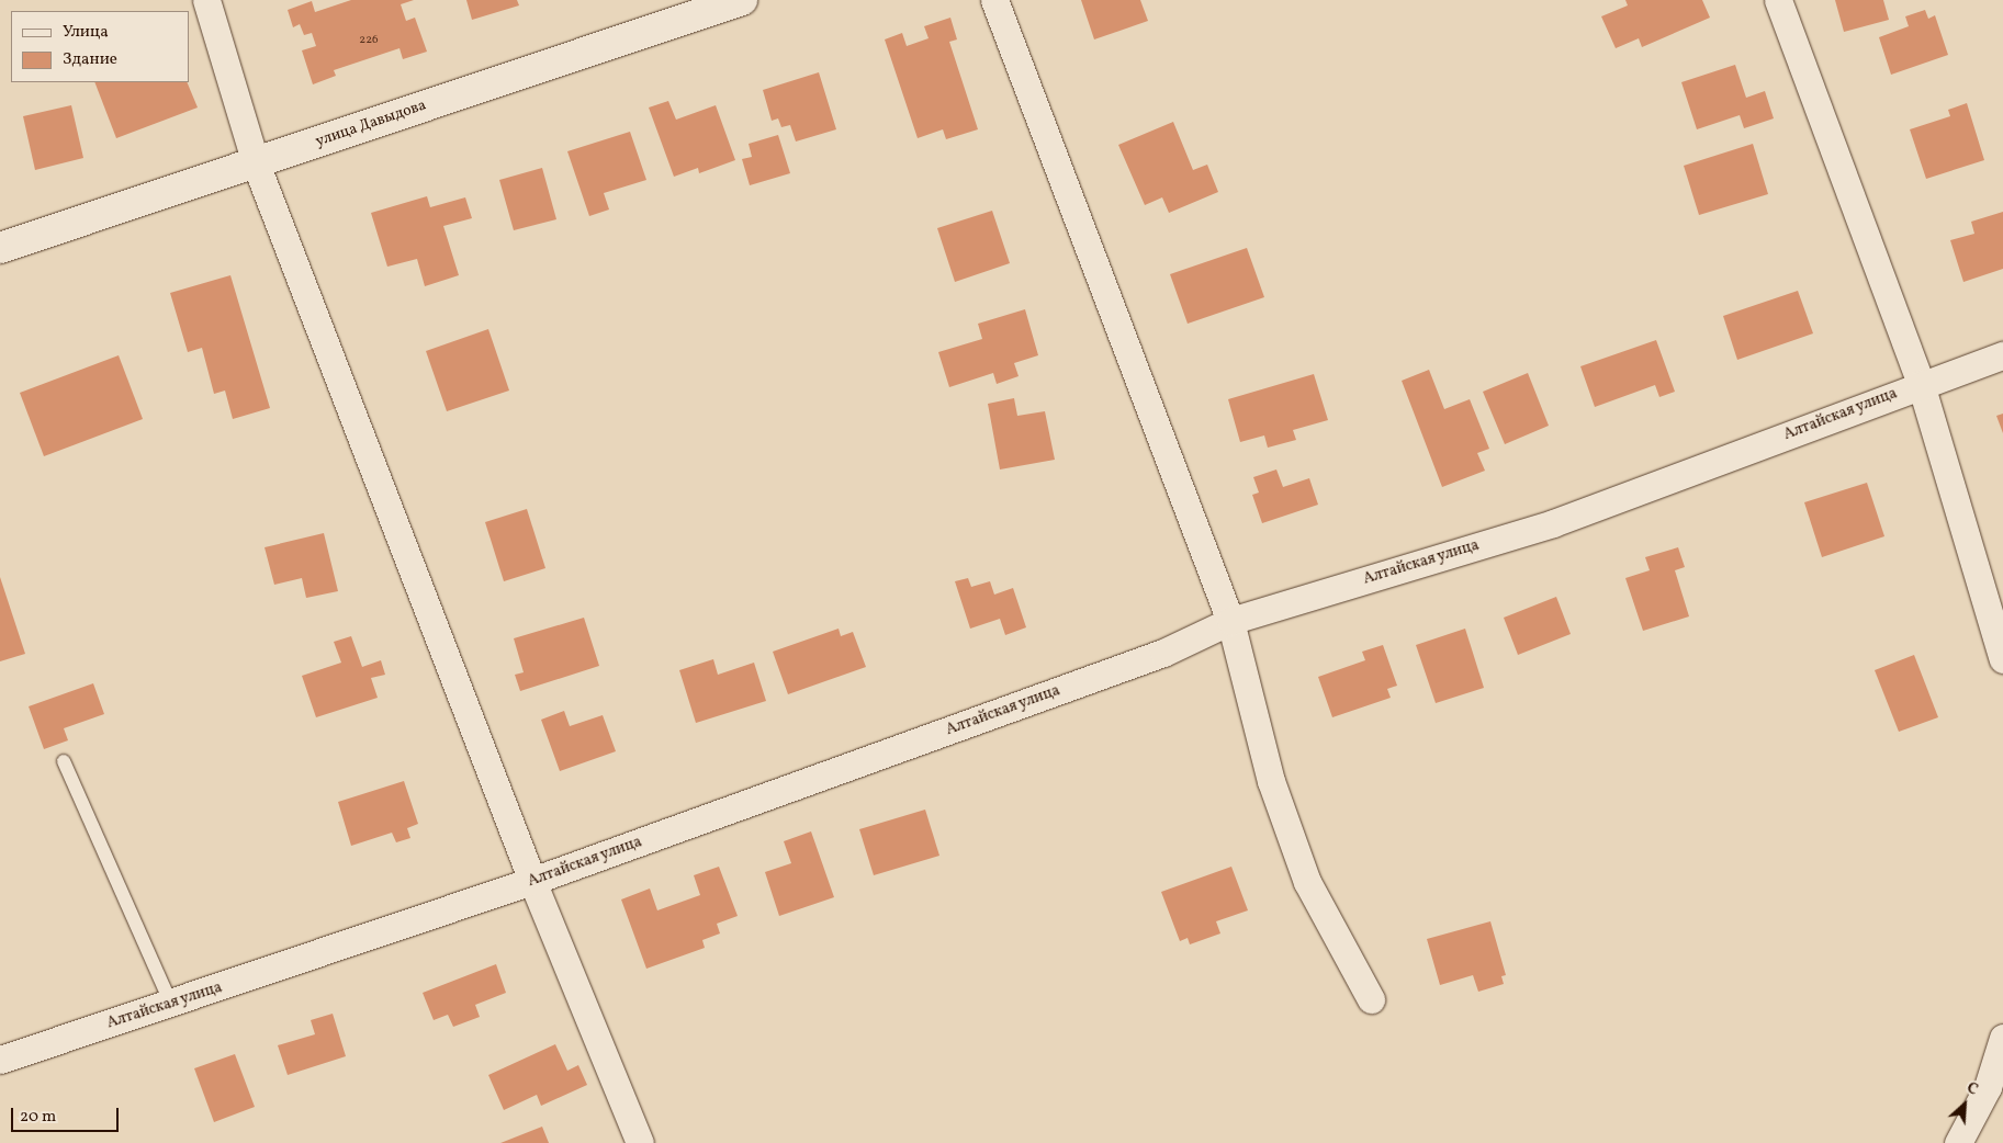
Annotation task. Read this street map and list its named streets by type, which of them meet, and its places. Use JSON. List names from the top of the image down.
{
  "streets": {
    "main road": ["улица Давыдова"],
    "street": ["Алтайская улица"]
  },
  "house_numbers": ["226"],
  "legend": ["Улица", "Здание"],
  "scale_bar": "20 m",
  "north": "top right"
}
